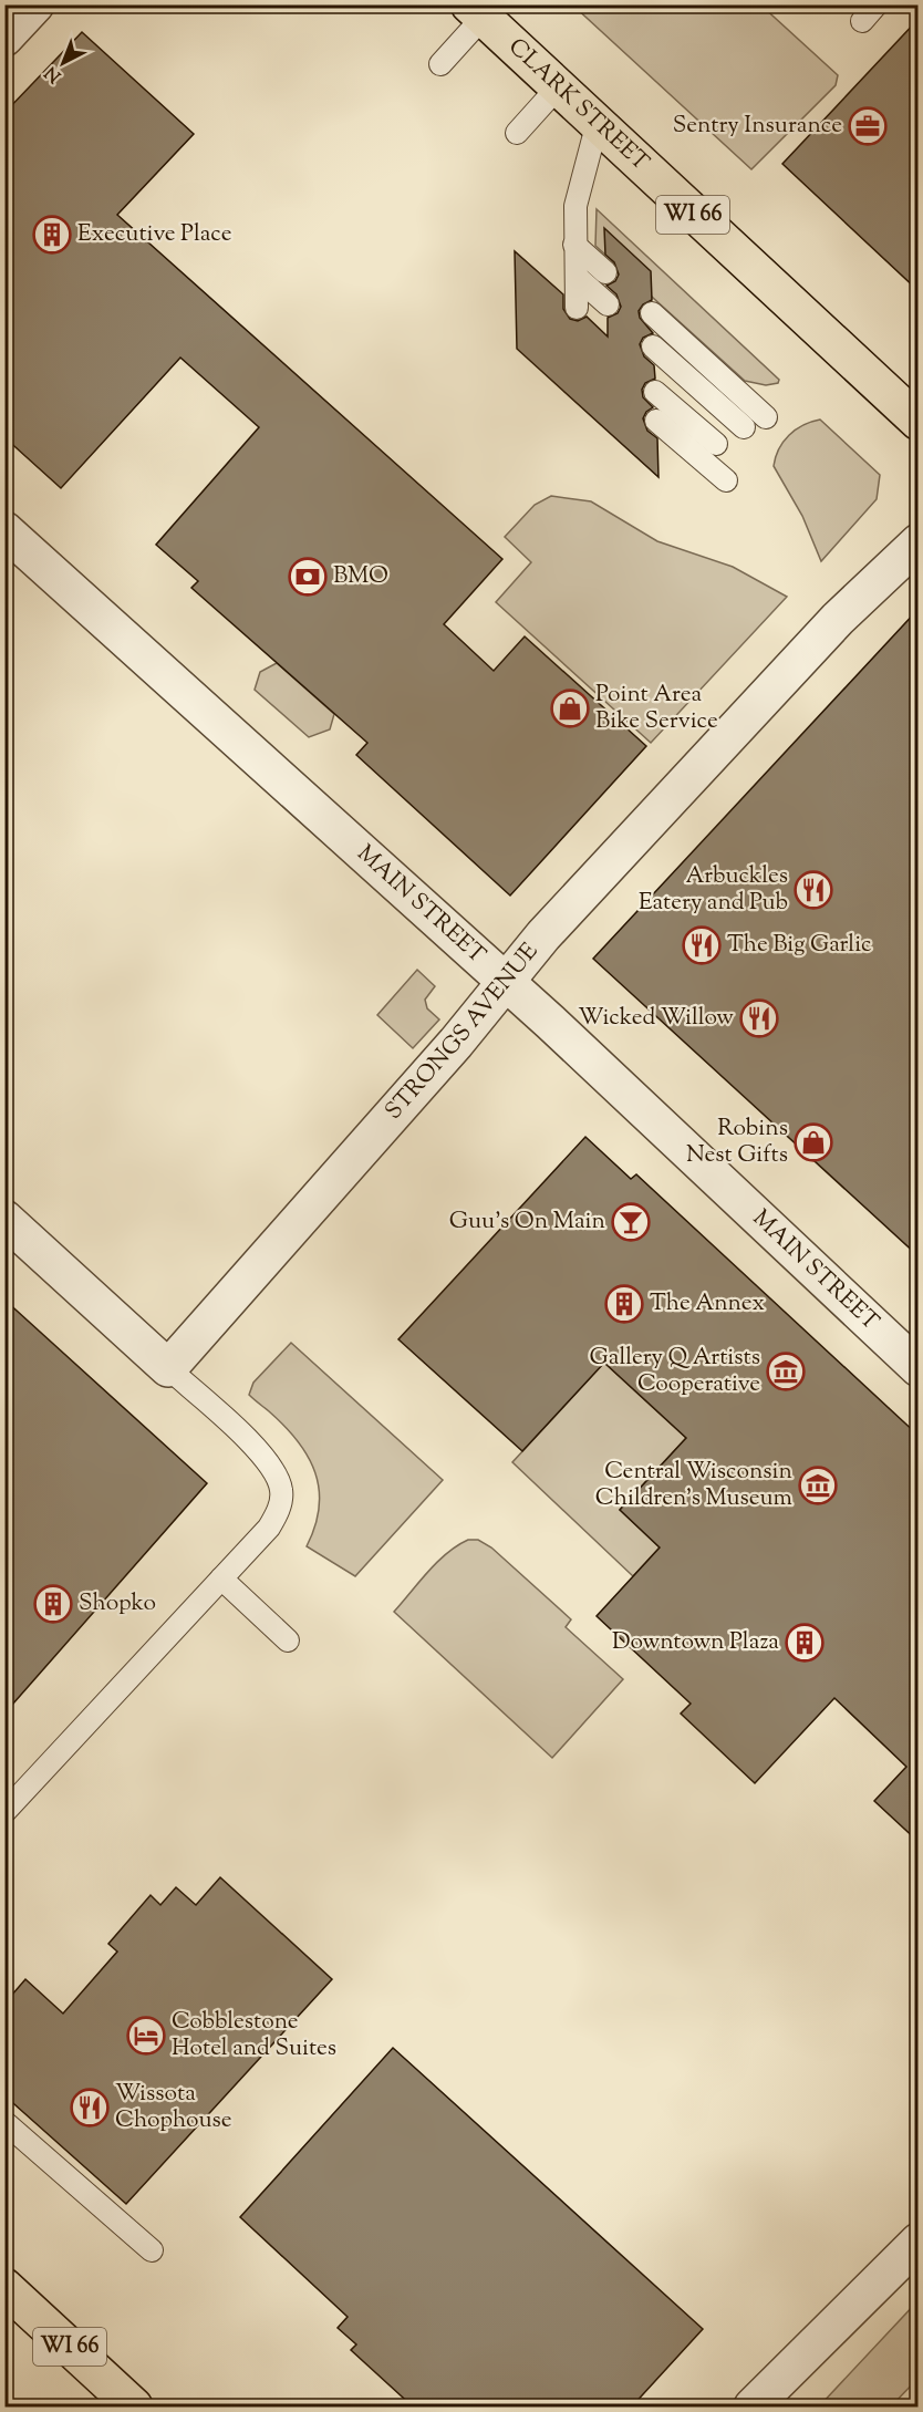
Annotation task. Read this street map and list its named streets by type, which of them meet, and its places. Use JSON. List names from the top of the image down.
{
  "streets": {
    "main road": ["CLARK STREET", "WI 66"],
    "street": ["MAIN STREET", "STRONGS AVENUE"]
  },
  "crossings": [
    ["MAIN STREET", "STRONGS AVENUE"]
  ],
  "places": {
    "office": ["Sentry Insurance"],
    "building": [
      "Executive Place",
      "The Annex",
      "Shopko",
      "Downtown Plaza"
    ],
    "bank": ["BMO"],
    "shop": ["Point Area Bike Service", "Robins Nest Gifts"],
    "restaurant": [
      "Arbuckles Eatery and Pub",
      "The Big Garlic",
      "Wicked Willow",
      "Wissota Chophouse"
    ],
    "bar": ["Guu's On Main"],
    "museum": ["Gallery Q Artists Cooperative", "Central Wisconsin Children's Museum"],
    "hotel": ["Cobblestone Hotel and Suites"]
  },
  "north": "bottom left"
}
